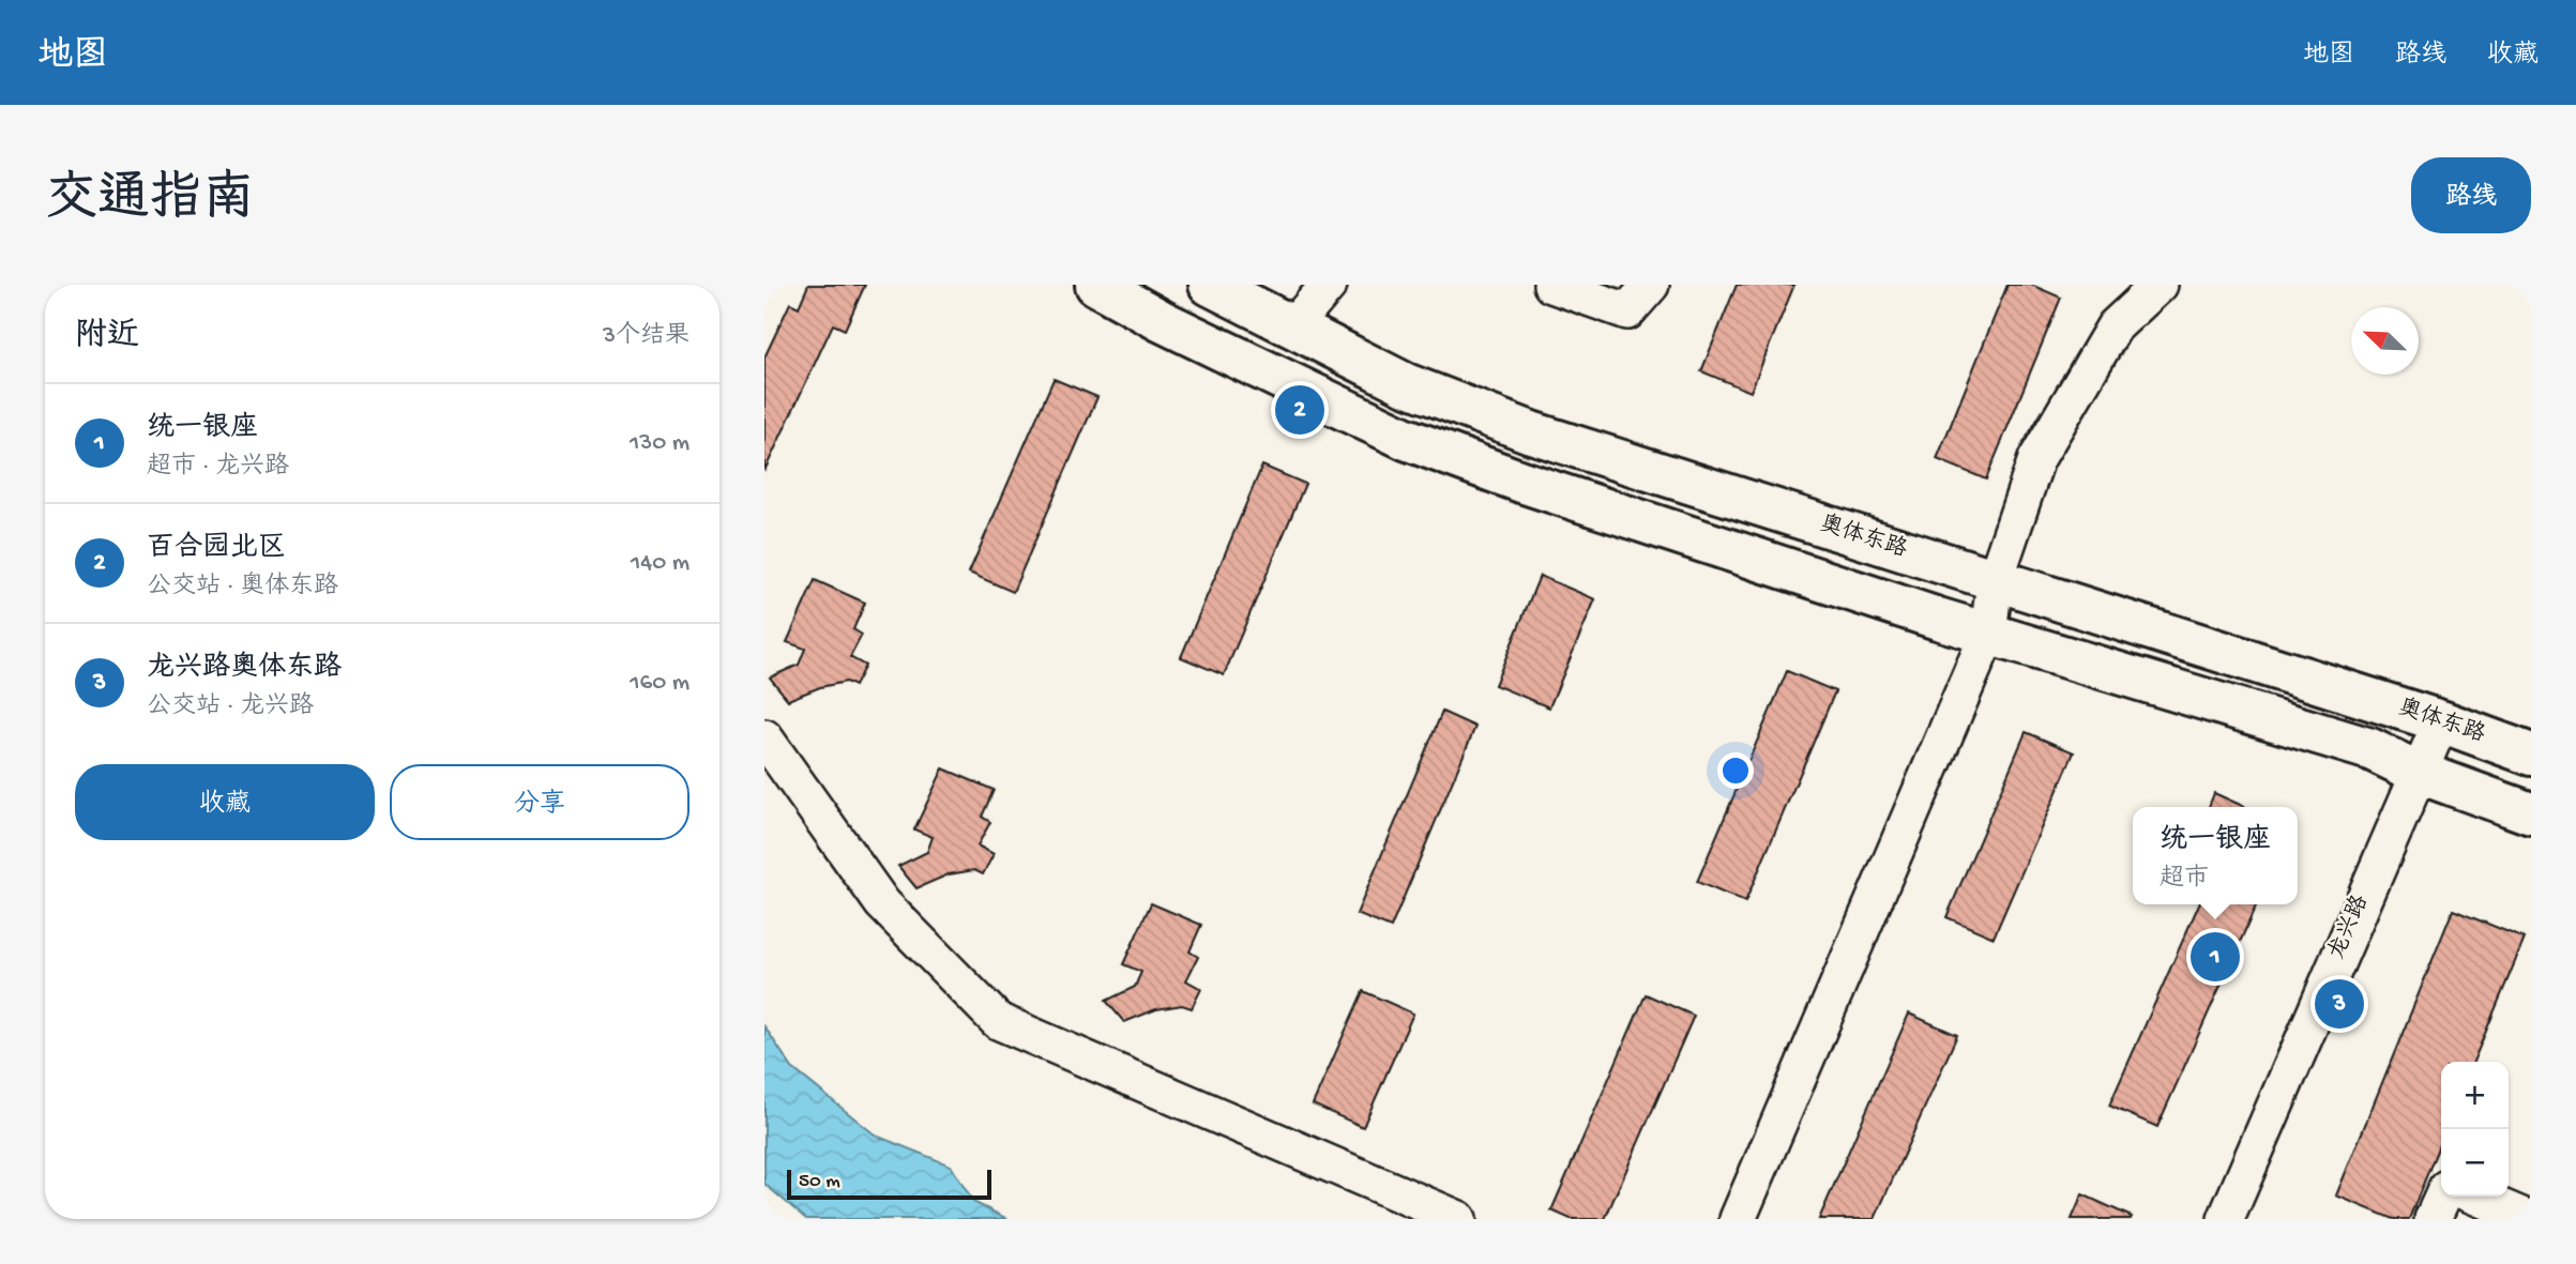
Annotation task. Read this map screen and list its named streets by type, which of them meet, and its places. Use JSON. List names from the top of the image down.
{
  "streets": {
    "main road": ["奥体东路"],
    "street": ["龙兴路"]
  },
  "crossings": [
    ["奥体东路", "龙兴路"]
  ],
  "scale_bar": "50 m",
  "north": "top left",
  "page": {
    "header": "地图",
    "nav": ["地图", "路线", "收藏"],
    "title": "交通指南",
    "buttons": [
      "路线",
      ["收藏", "分享"]
    ],
    "heading": ["附近", "3个结果"],
    "pins": ["2", "1", "3"],
    "list": [
      {
        "mark": "1",
        "name": "统一银座",
        "note": "超市 · 龙兴路",
        "value": "130 m"
      },
      {
        "mark": "2",
        "name": "百合园北区",
        "note": "公交站 · 奥体东路",
        "value": "140 m"
      },
      {
        "mark": "3",
        "name": "龙兴路奥体东路",
        "note": "公交站 · 龙兴路",
        "value": "160 m"
      }
    ],
    "popup": ["统一银座", "超市"],
    "map_buttons": ["+", "−"],
    "scale": "50 m"
  }
}
